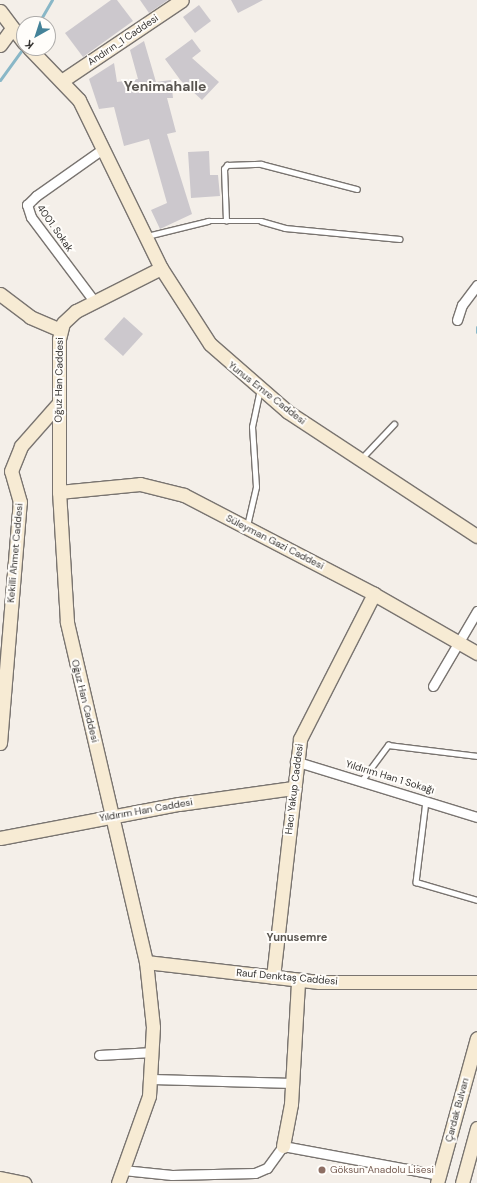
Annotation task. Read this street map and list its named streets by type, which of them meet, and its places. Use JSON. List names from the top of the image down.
{
  "streets": {
    "street": [
      "Andırın_1 Caddesi",
      "4001. Sokak",
      "Oğuz Han Caddesi",
      "Yunus Emre Caddesi",
      "Süleyman Gazi Caddesi",
      "Kekilli Ahmet Caddesi",
      "Yıldırım Han 1 Sokağı",
      "Hacı Yakup Caddesi",
      "Yıldırım Han Caddesi",
      "Rauf Denktaş Caddesi",
      "Çardak Bulvarı"
    ]
  },
  "crossings": [
    ["Andırın_1 Caddesi", "Yunus Emre Caddesi"],
    ["4001. Sokak", "Oğuz Han Caddesi"],
    ["4001. Sokak", "Yunus Emre Caddesi"],
    ["Oğuz Han Caddesi", "Yunus Emre Caddesi"],
    ["Oğuz Han Caddesi", "Süleyman Gazi Caddesi"],
    ["Oğuz Han Caddesi", "Kekilli Ahmet Caddesi"],
    ["Oğuz Han Caddesi", "Yıldırım Han Caddesi"],
    ["Oğuz Han Caddesi", "Rauf Denktaş Caddesi"],
    ["Süleyman Gazi Caddesi", "Hacı Yakup Caddesi"],
    ["Yıldırım Han 1 Sokağı", "Hacı Yakup Caddesi"],
    ["Hacı Yakup Caddesi", "Yıldırım Han Caddesi"],
    ["Hacı Yakup Caddesi", "Rauf Denktaş Caddesi"]
  ],
  "districts": ["Yenimahalle", "Yunusemre"],
  "places": ["Göksun Anadolu Lisesi"],
  "north": "bottom left"
}
